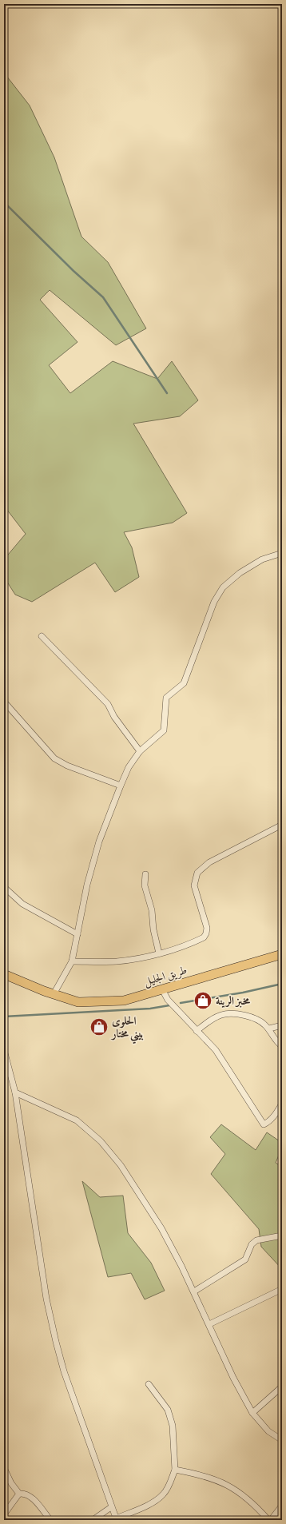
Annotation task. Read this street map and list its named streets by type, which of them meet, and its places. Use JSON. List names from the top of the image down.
{
  "streets": {
    "main road": ["طريق الجليل"]
  },
  "places": {
    "shop": ["مخبز الرينة", "الحلوى بيني مختار"]
  }
}
